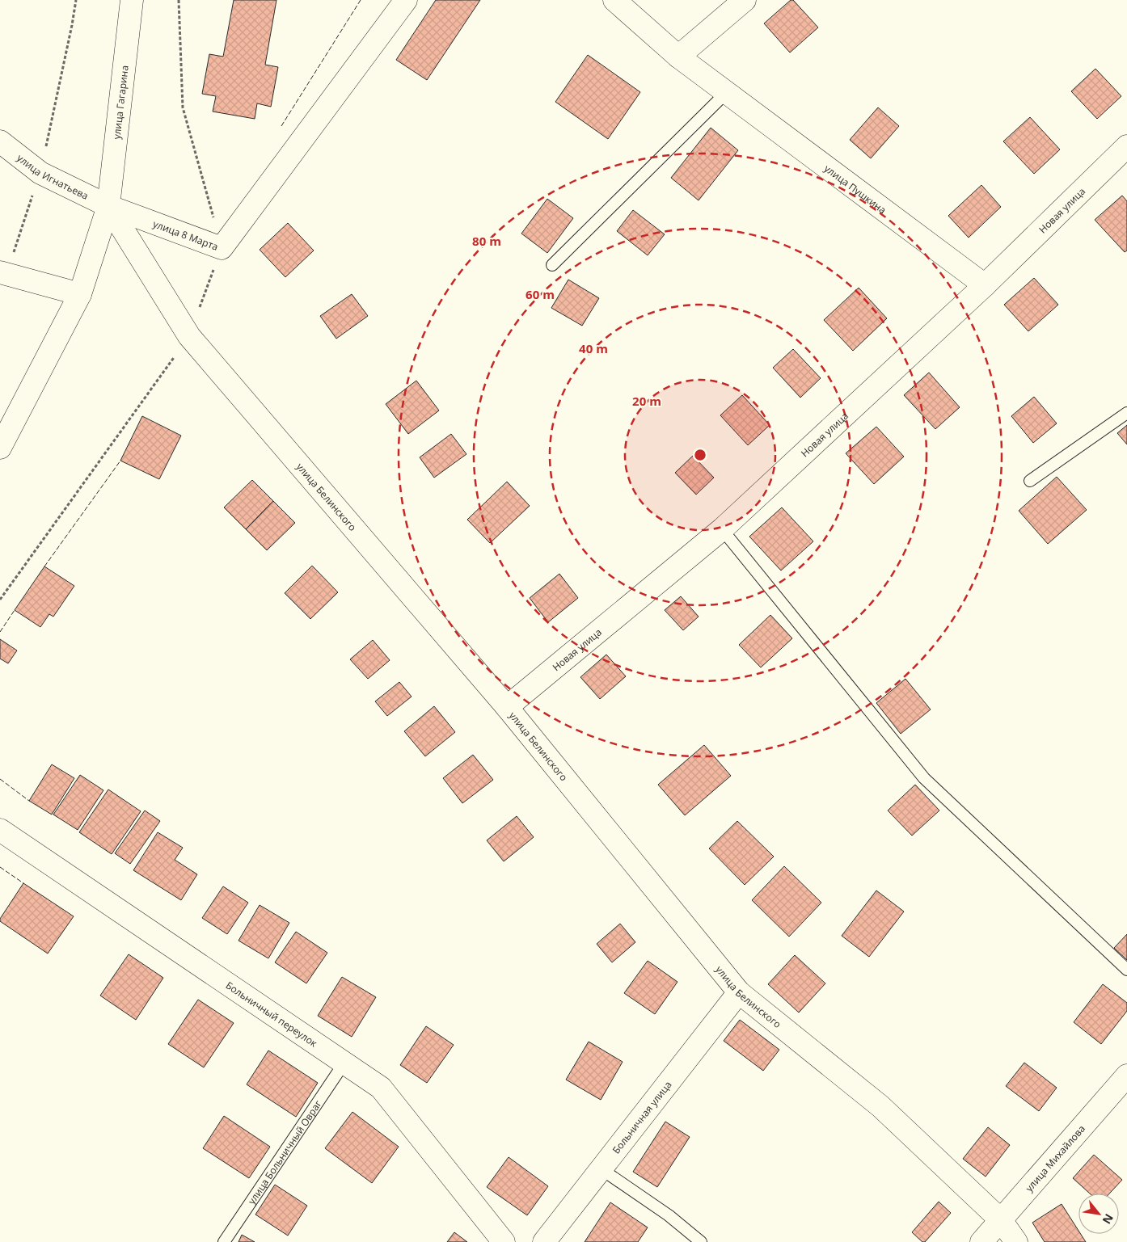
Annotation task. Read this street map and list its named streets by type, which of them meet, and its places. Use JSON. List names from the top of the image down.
{
  "streets": {
    "street": [
      "улица Гагарина",
      "улица Игнатьева",
      "улица Пушкина",
      "Новая улица",
      "улица 8 Марта",
      "улица Белинского",
      "Больничный переулок",
      "Больничная улица",
      "улица Михайлова"
    ],
    "lane": ["улица Больничный Овраг"]
  },
  "crossings": [
    ["улица Гагарина", "улица Игнатьева"],
    ["улица Гагарина", "улица 8 Марта"],
    ["улица Гагарина", "улица Белинского"],
    ["улица Игнатьева", "улица 8 Марта"],
    ["улица Игнатьева", "улица Белинского"],
    ["улица Пушкина", "Новая улица"],
    ["Новая улица", "улица Белинского"],
    ["улица 8 Марта", "улица Белинского"],
    ["улица Белинского", "Больничная улица"],
    ["улица Белинского", "улица Михайлова"],
    ["Больничный переулок", "улица Больничный Овраг"]
  ],
  "north": "bottom right",
  "rings": [
    "80 m",
    "60 m",
    "40 m",
    "20 m"
  ]
}
